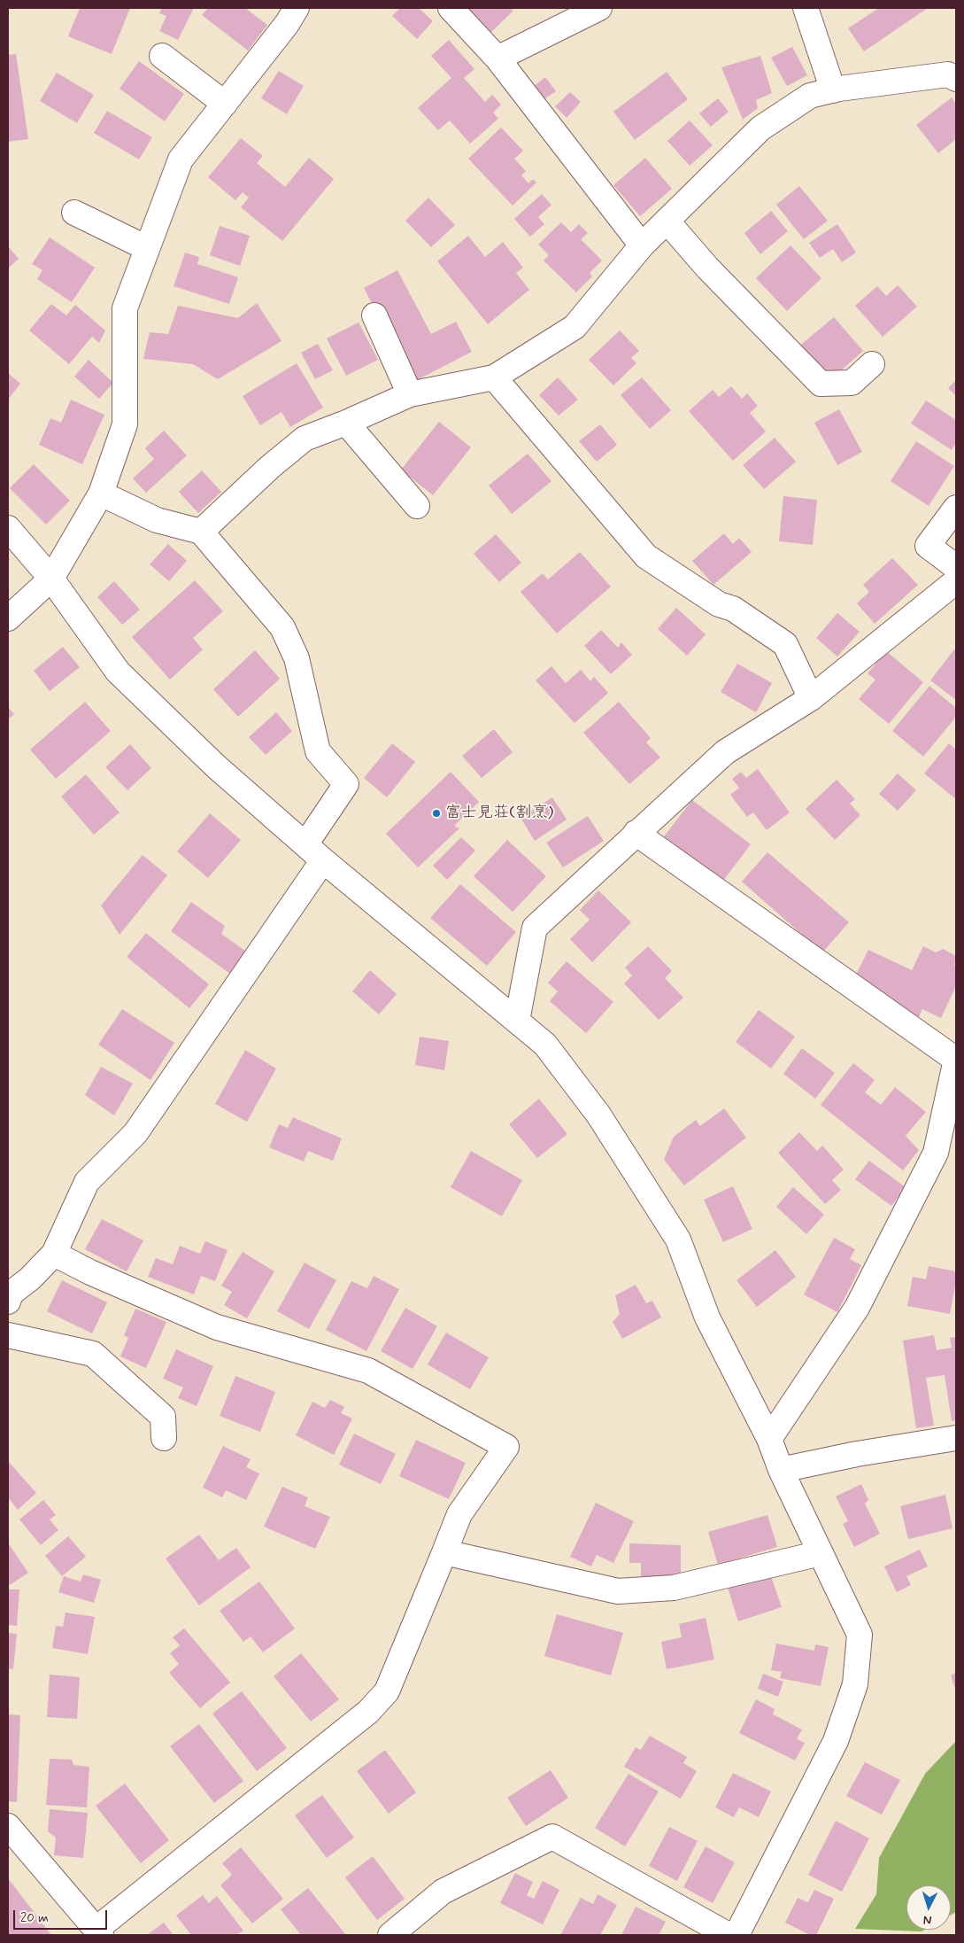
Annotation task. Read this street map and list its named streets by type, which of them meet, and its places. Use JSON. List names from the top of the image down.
{
  "places": ["富士見荘(割烹)"],
  "scale_bar": "20 m",
  "north": "bottom"
}
